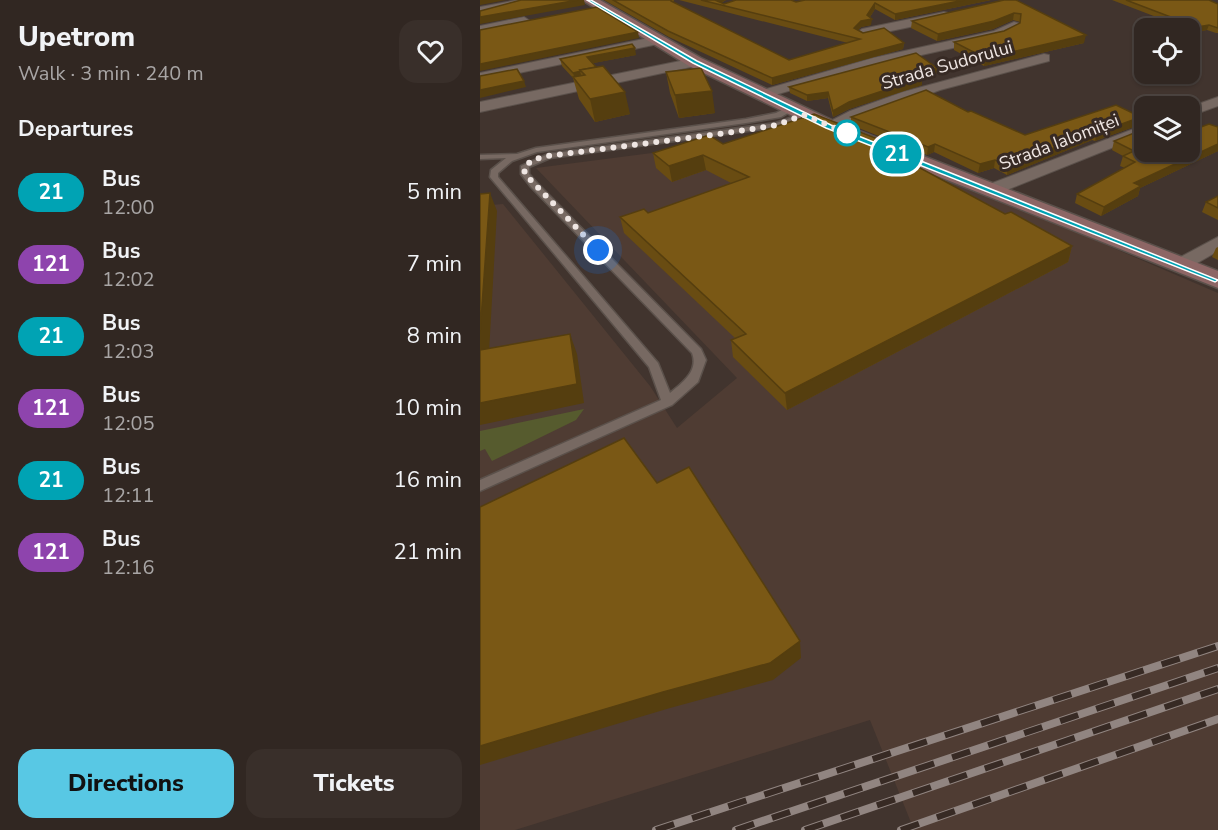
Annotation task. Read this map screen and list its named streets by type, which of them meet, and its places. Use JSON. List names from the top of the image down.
{
  "streets": {
    "street": ["Strada Sudorului", "Strada Ialomiței"]
  },
  "lines": ["bus line 21"],
  "page": {
    "heading": [
      ["Upetrom", "Walk · 3 min · 240 m"],
      "Departures"
    ],
    "on_map": "21",
    "list": [
      {
        "mark": "21",
        "name": "Bus",
        "note": "12:00",
        "value": "5 min"
      },
      {
        "mark": "121",
        "name": "Bus",
        "note": "12:02",
        "value": "7 min"
      },
      {
        "mark": "21",
        "name": "Bus",
        "note": "12:03",
        "value": "8 min"
      },
      {
        "mark": "121",
        "name": "Bus",
        "note": "12:05",
        "value": "10 min"
      },
      {
        "mark": "21",
        "name": "Bus",
        "note": "12:11",
        "value": "16 min"
      },
      {
        "mark": "121",
        "name": "Bus",
        "note": "12:16",
        "value": "21 min"
      }
    ],
    "buttons": ["Directions", "Tickets"]
  }
}
